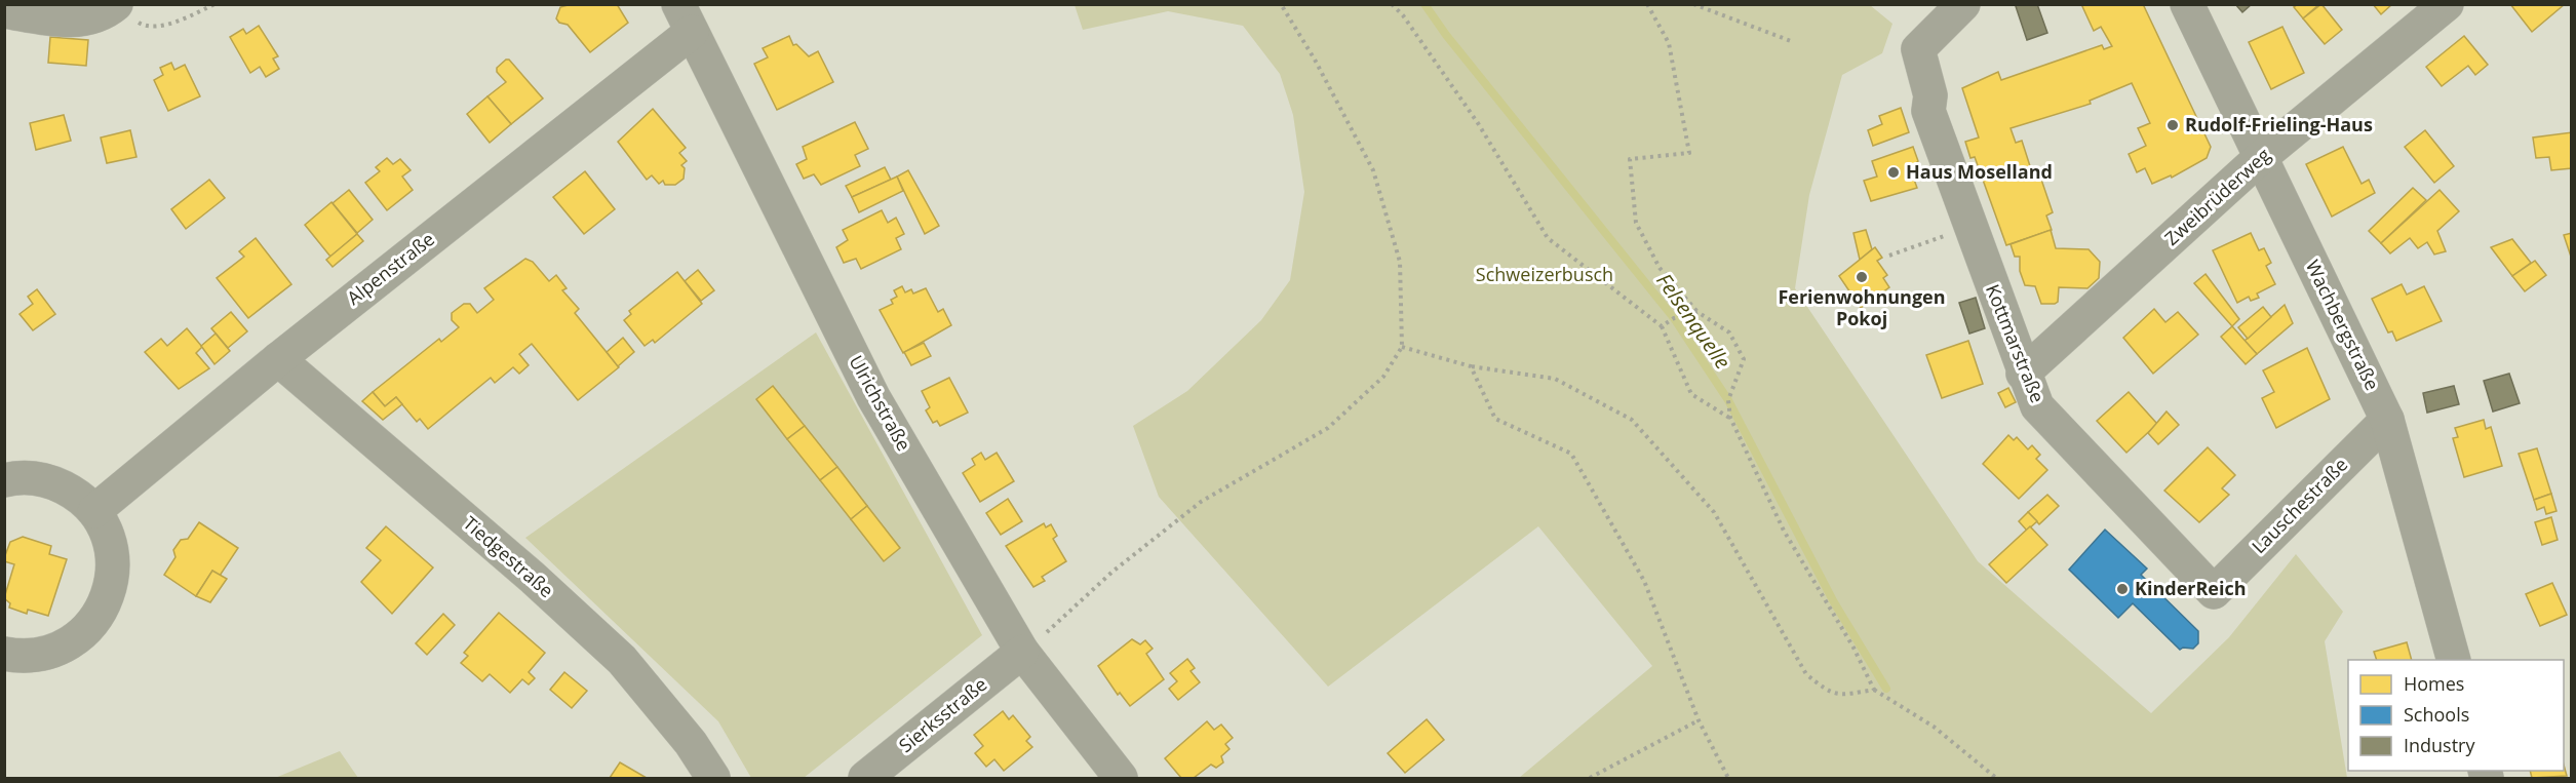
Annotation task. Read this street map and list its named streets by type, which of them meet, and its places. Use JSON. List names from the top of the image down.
{
  "streets": {
    "street": [
      "Zweibrüderweg",
      "Alpenstraße",
      "Wachbergstraße",
      "Kottmarstraße",
      "Ulrichstraße",
      "Lauschestraße",
      "Tiedgestraße",
      "Sierksstraße"
    ]
  },
  "crossings": [
    ["Zweibrüderweg", "Wachbergstraße"],
    ["Zweibrüderweg", "Kottmarstraße"],
    ["Alpenstraße", "Ulrichstraße"],
    ["Alpenstraße", "Tiedgestraße"],
    ["Wachbergstraße", "Lauschestraße"],
    ["Kottmarstraße", "Lauschestraße"],
    ["Ulrichstraße", "Sierksstraße"]
  ],
  "water": ["Felsenquelle"],
  "parks": ["Schweizerbusch"],
  "places": [
    "Rudolf-Frieling-Haus",
    "Haus Moselland",
    "Ferienwohnungen Pokoj",
    "KinderReich"
  ],
  "legend": ["Homes", "Schools", "Industry"]
}
